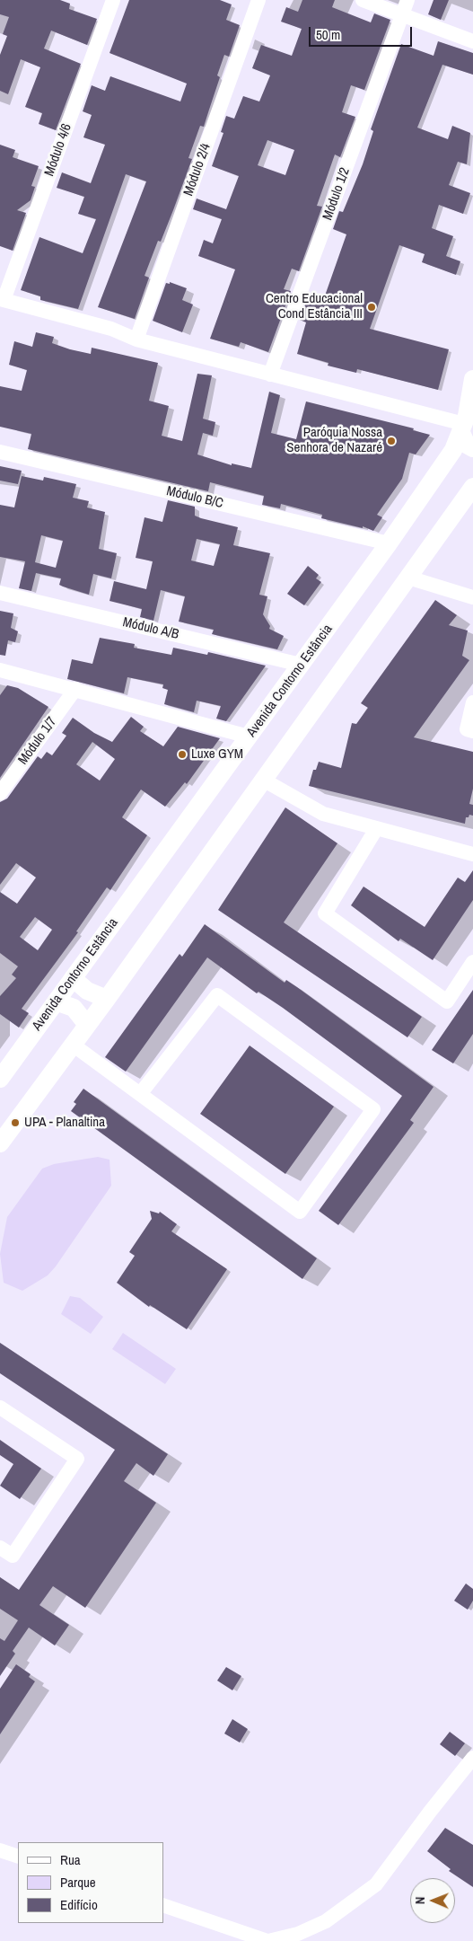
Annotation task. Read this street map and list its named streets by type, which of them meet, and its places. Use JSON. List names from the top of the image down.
{
  "streets": {
    "street": [
      "Módulo 4/6",
      "Módulo 2/4",
      "Módulo 1/2",
      "Módulo B/C",
      "Módulo A/B",
      "Avenida Contorno Estância",
      "Módulo 1/7"
    ]
  },
  "crossings": [
    ["Módulo B/C", "Avenida Contorno Estância"],
    ["Módulo A/B", "Avenida Contorno Estância"]
  ],
  "places": [
    "Centro Educacional Cond Estância III",
    "Paróquia Nossa Senhora de Nazaré",
    "Luxe GYM",
    "UPA - Planaltina"
  ],
  "legend": ["Rua", "Parque", "Edifício"],
  "scale_bar": "50 m",
  "north": "left"
}
